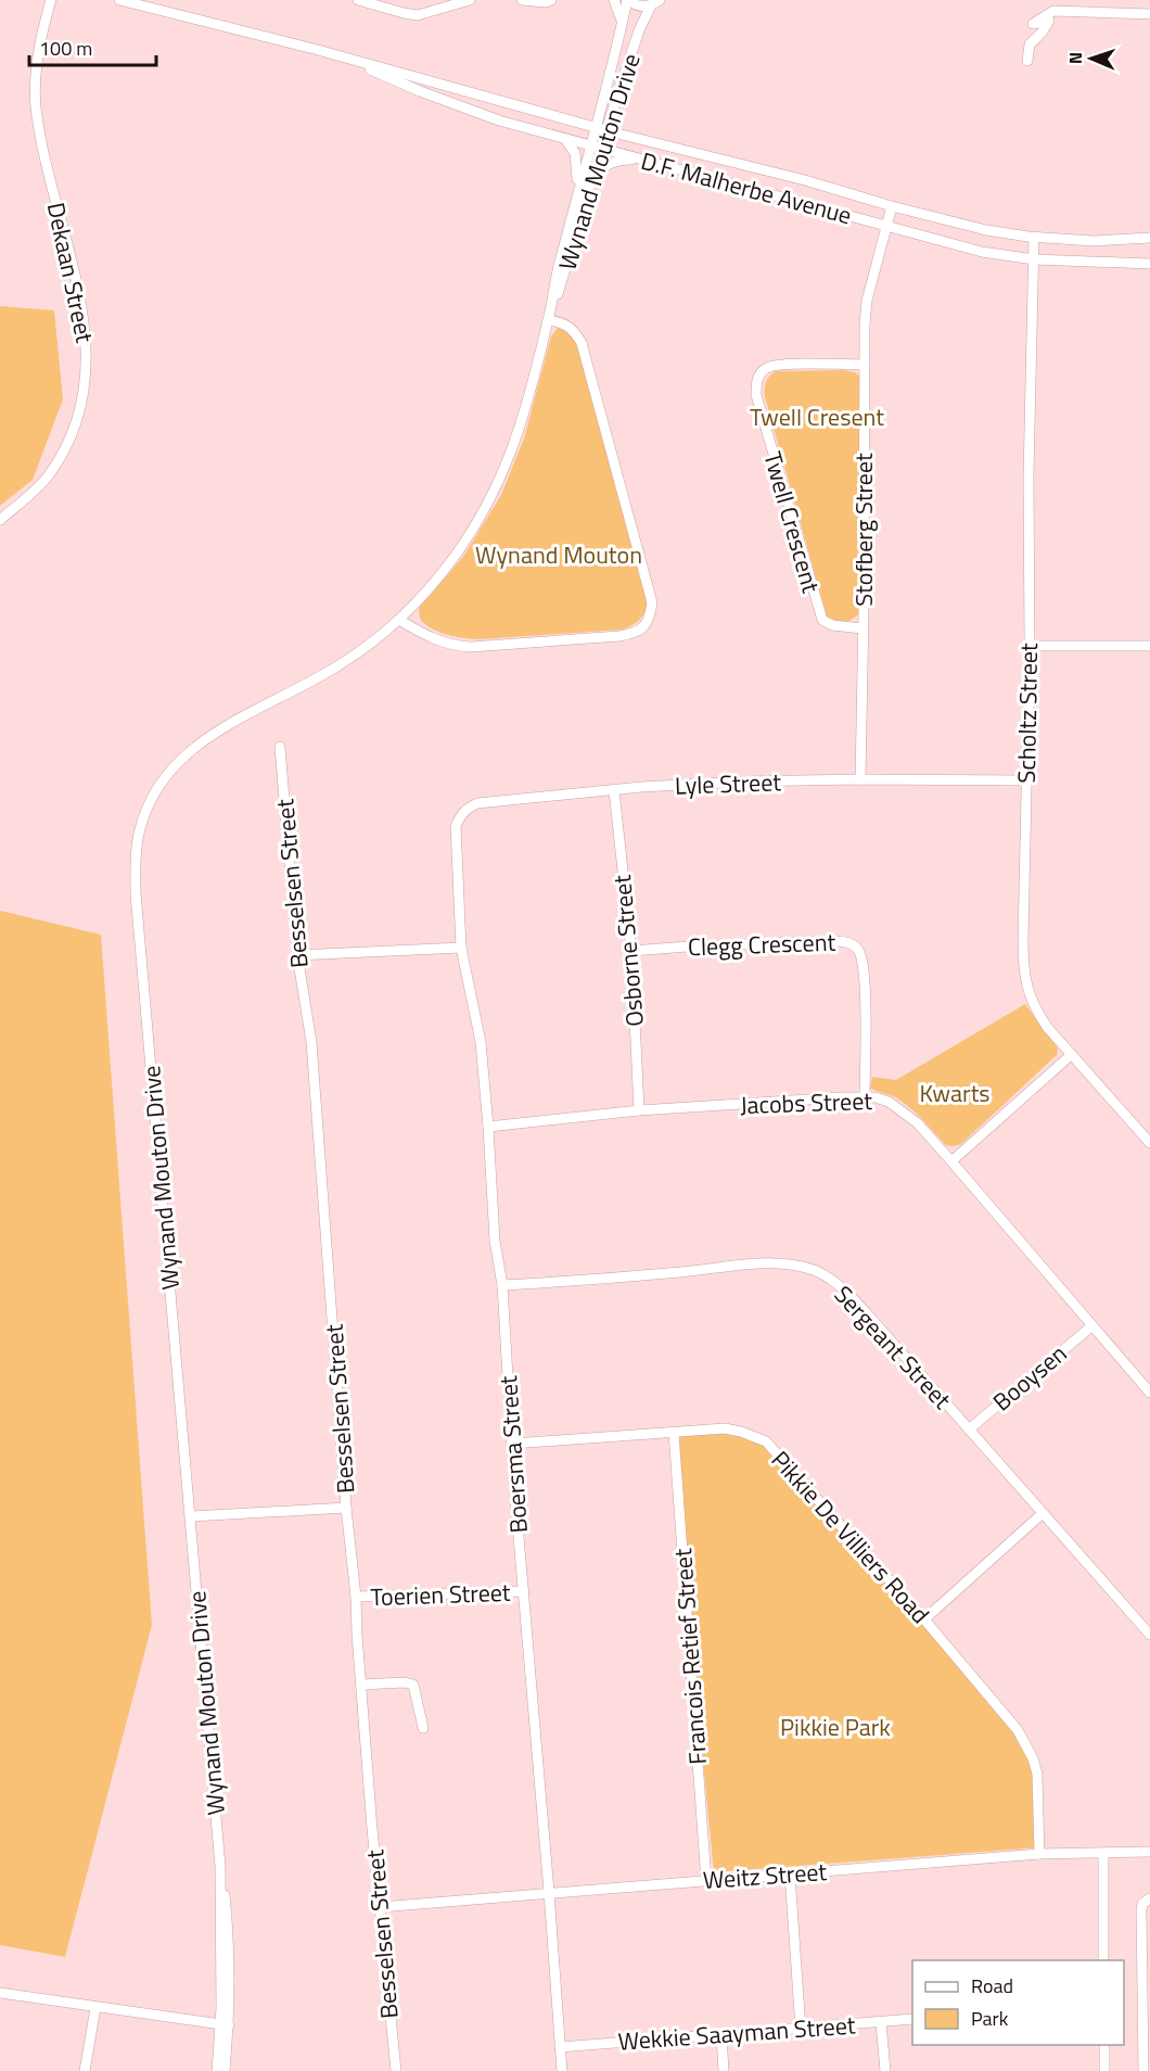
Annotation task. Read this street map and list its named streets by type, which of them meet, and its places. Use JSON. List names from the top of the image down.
{
  "streets": {
    "street": [
      "Wynand Mouton Drive",
      "D.F. Malherbe Avenue",
      "Dekaan Street",
      "Twell Crescent",
      "Stofberg Street",
      "Scholtz Street",
      "Lyle Street",
      "Besselsen Street",
      "Clegg Crescent",
      "Osborne Street",
      "Jacobs Street",
      "Sergeant Street",
      "Booysen",
      "Boersma Street",
      "Pikkie De Villiers Road",
      "Toerien Street",
      "Francois Retief Street",
      "Weitz Street",
      "Wekkie Saayman Street"
    ]
  },
  "crossings": [
    ["Wynand Mouton Drive", "D.F. Malherbe Avenue"],
    ["D.F. Malherbe Avenue", "Stofberg Street"],
    ["D.F. Malherbe Avenue", "Scholtz Street"],
    ["Twell Crescent", "Stofberg Street"],
    ["Stofberg Street", "Lyle Street"],
    ["Scholtz Street", "Lyle Street"],
    ["Lyle Street", "Osborne Street"],
    ["Lyle Street", "Boersma Street"],
    ["Besselsen Street", "Toerien Street"],
    ["Besselsen Street", "Weitz Street"],
    ["Clegg Crescent", "Osborne Street"],
    ["Clegg Crescent", "Jacobs Street"],
    ["Osborne Street", "Jacobs Street"],
    ["Jacobs Street", "Booysen"],
    ["Jacobs Street", "Boersma Street"],
    ["Sergeant Street", "Booysen"],
    ["Sergeant Street", "Boersma Street"],
    ["Boersma Street", "Pikkie De Villiers Road"],
    ["Boersma Street", "Toerien Street"],
    ["Boersma Street", "Weitz Street"],
    ["Boersma Street", "Wekkie Saayman Street"],
    ["Pikkie De Villiers Road", "Francois Retief Street"],
    ["Pikkie De Villiers Road", "Weitz Street"],
    ["Francois Retief Street", "Weitz Street"]
  ],
  "parks": [
    "Twell Cresent",
    "Wynand Mouton",
    "Kwarts",
    "Pikkie Park"
  ],
  "legend": ["Road", "Park"],
  "scale_bar": "100 m",
  "north": "left"
}
